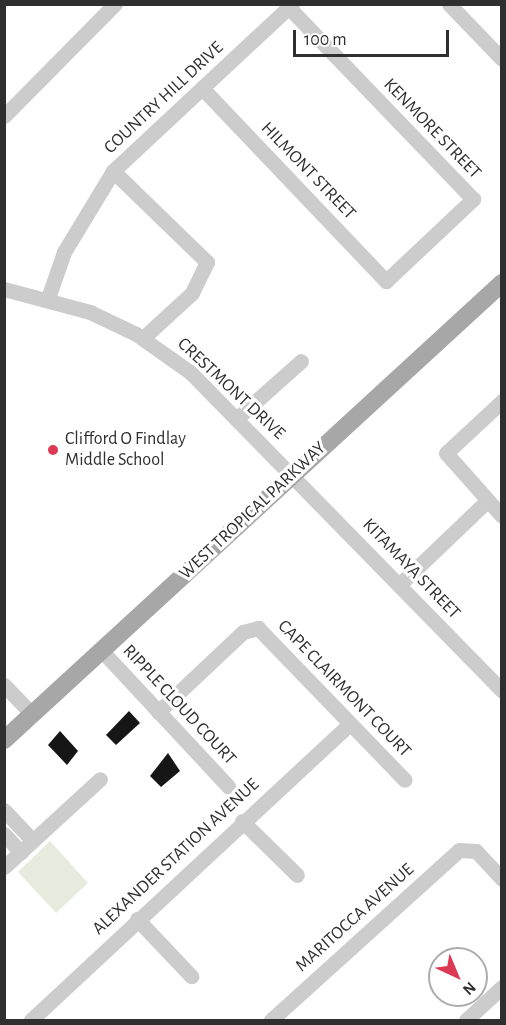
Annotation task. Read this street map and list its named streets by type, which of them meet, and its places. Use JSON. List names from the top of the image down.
{
  "streets": {
    "main road": ["WEST TROPICAL PARKWAY"],
    "street": [
      "COUNTRY HILL DRIVE",
      "KENMORE STREET",
      "HILMONT STREET",
      "CRESTMONT DRIVE",
      "KITAMAYA STREET",
      "CAPE CLAIRMONT COURT",
      "RIPPLE CLOUD COURT",
      "ALEXANDER STATION AVENUE",
      "MARITOCCA AVENUE"
    ]
  },
  "crossings": [
    ["COUNTRY HILL DRIVE", "KENMORE STREET"],
    ["COUNTRY HILL DRIVE", "HILMONT STREET"],
    ["COUNTRY HILL DRIVE", "CRESTMONT DRIVE"],
    ["KENMORE STREET", "HILMONT STREET"],
    ["CRESTMONT DRIVE", "WEST TROPICAL PARKWAY"],
    ["CRESTMONT DRIVE", "KITAMAYA STREET"],
    ["WEST TROPICAL PARKWAY", "KITAMAYA STREET"],
    ["WEST TROPICAL PARKWAY", "RIPPLE CLOUD COURT"],
    ["CAPE CLAIRMONT COURT", "RIPPLE CLOUD COURT"],
    ["CAPE CLAIRMONT COURT", "ALEXANDER STATION AVENUE"]
  ],
  "places": ["Clifford O Findlay Middle School"],
  "scale_bar": "100 m",
  "north": "bottom right"
}
